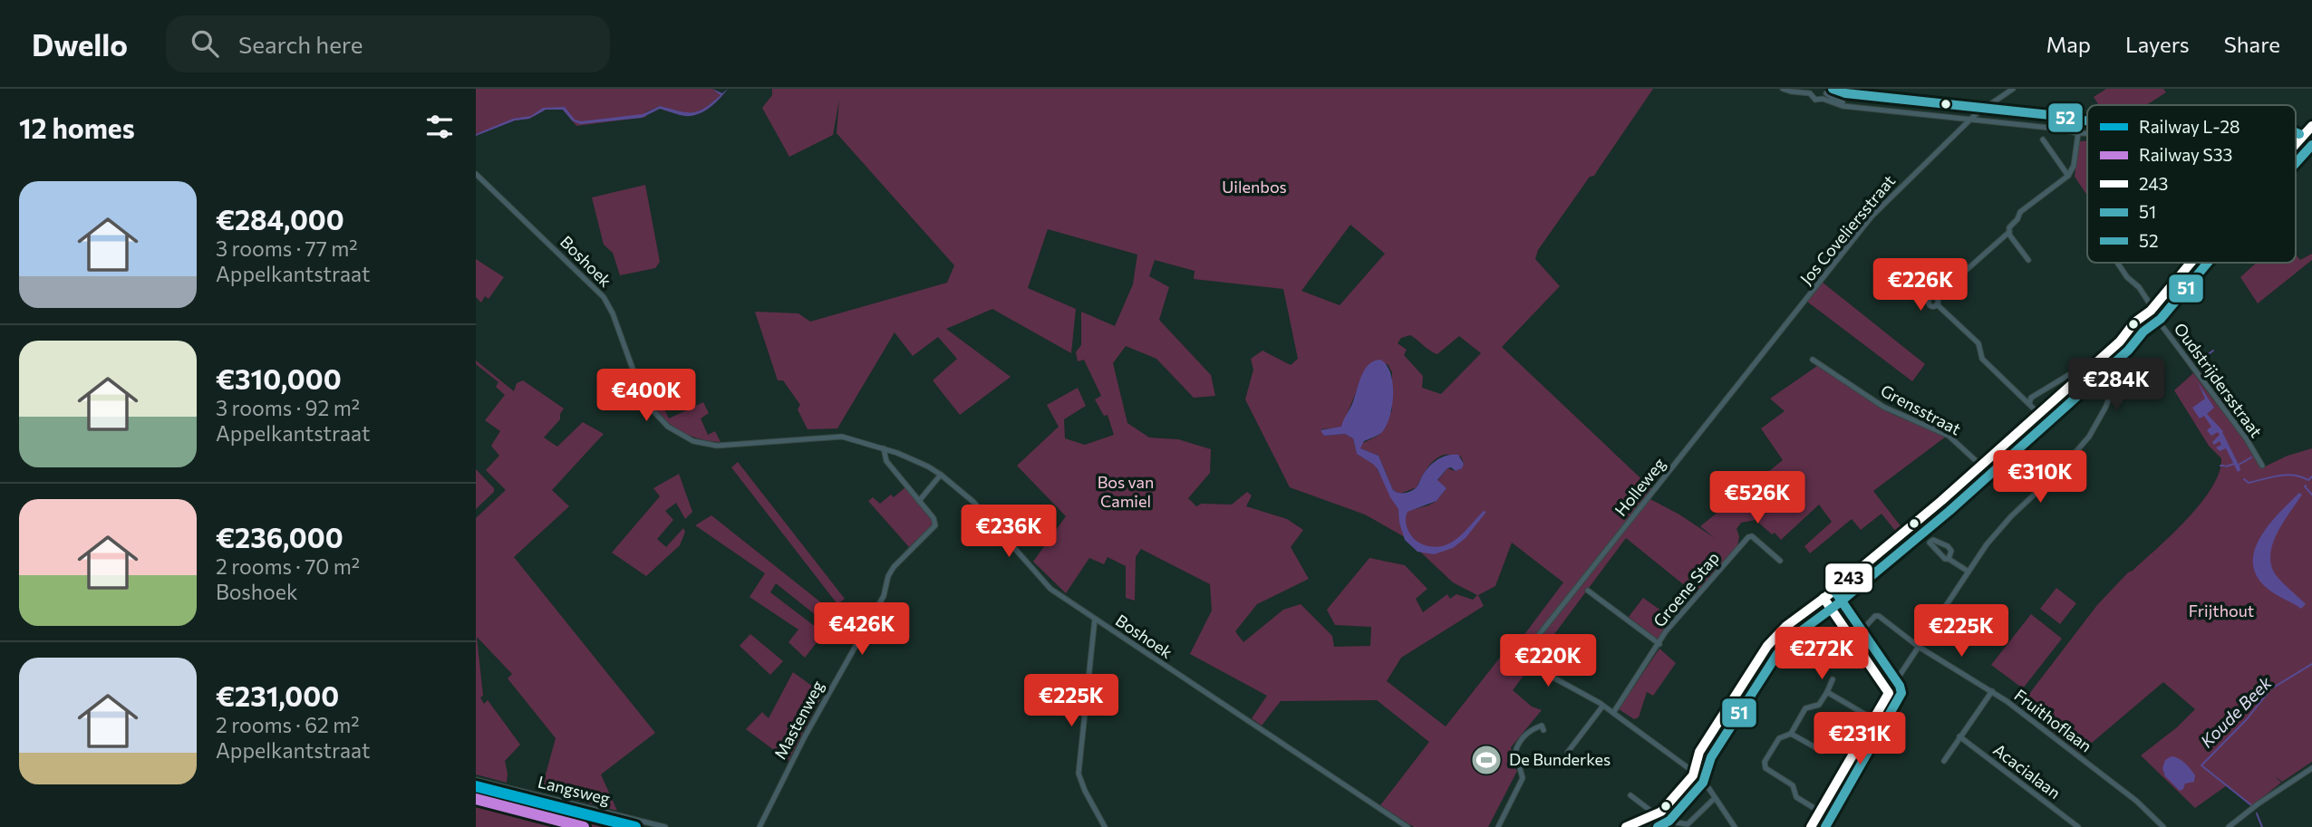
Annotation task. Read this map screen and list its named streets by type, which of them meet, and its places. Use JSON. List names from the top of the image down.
{
  "streets": {
    "street": [
      "Jos Coveliersstraat",
      "Boshoek",
      "Oudstrijdersstraat",
      "Grensstraat",
      "Holleweg",
      "Groene Stap",
      "Mastenweg",
      "Fruithoflaan",
      "Acacialaan",
      "Langsweg"
    ]
  },
  "crossings": [
    ["Jos Coveliersstraat", "Holleweg"]
  ],
  "water": ["Koude Beek"],
  "parks": ["Uilenbos", "Bos van Camiel", "Frijthout"],
  "places": {
    "sports": ["De Bunderkes"]
  },
  "lines": [
    "transit line 52",
    "transit line 243",
    "transit line 51",
    "rail line L-28",
    "rail line S33"
  ],
  "legend": [
    "Railway L-28",
    "Railway S33",
    "243",
    "51",
    "52"
  ],
  "page": {
    "header": "Dwello",
    "search": "Search here",
    "nav": ["Map", "Layers", "Share"],
    "heading": "12 homes",
    "list": [
      {
        "name": "€284,000",
        "note": "3 rooms · 77 m² · Appelkantstraat"
      },
      {
        "name": "€310,000",
        "note": "3 rooms · 92 m² · Appelkantstraat"
      },
      {
        "name": "€236,000",
        "note": "2 rooms · 70 m² · Boshoek"
      },
      {
        "name": "€231,000",
        "note": "2 rooms · 62 m² · Appelkantstraat"
      }
    ],
    "price": [
      "€226K",
      "€284K",
      "€400K",
      "€310K",
      "€526K",
      "€236K",
      "€426K",
      "€225K",
      "€272K",
      "€220K",
      "€225K",
      "€231K"
    ]
  }
}
